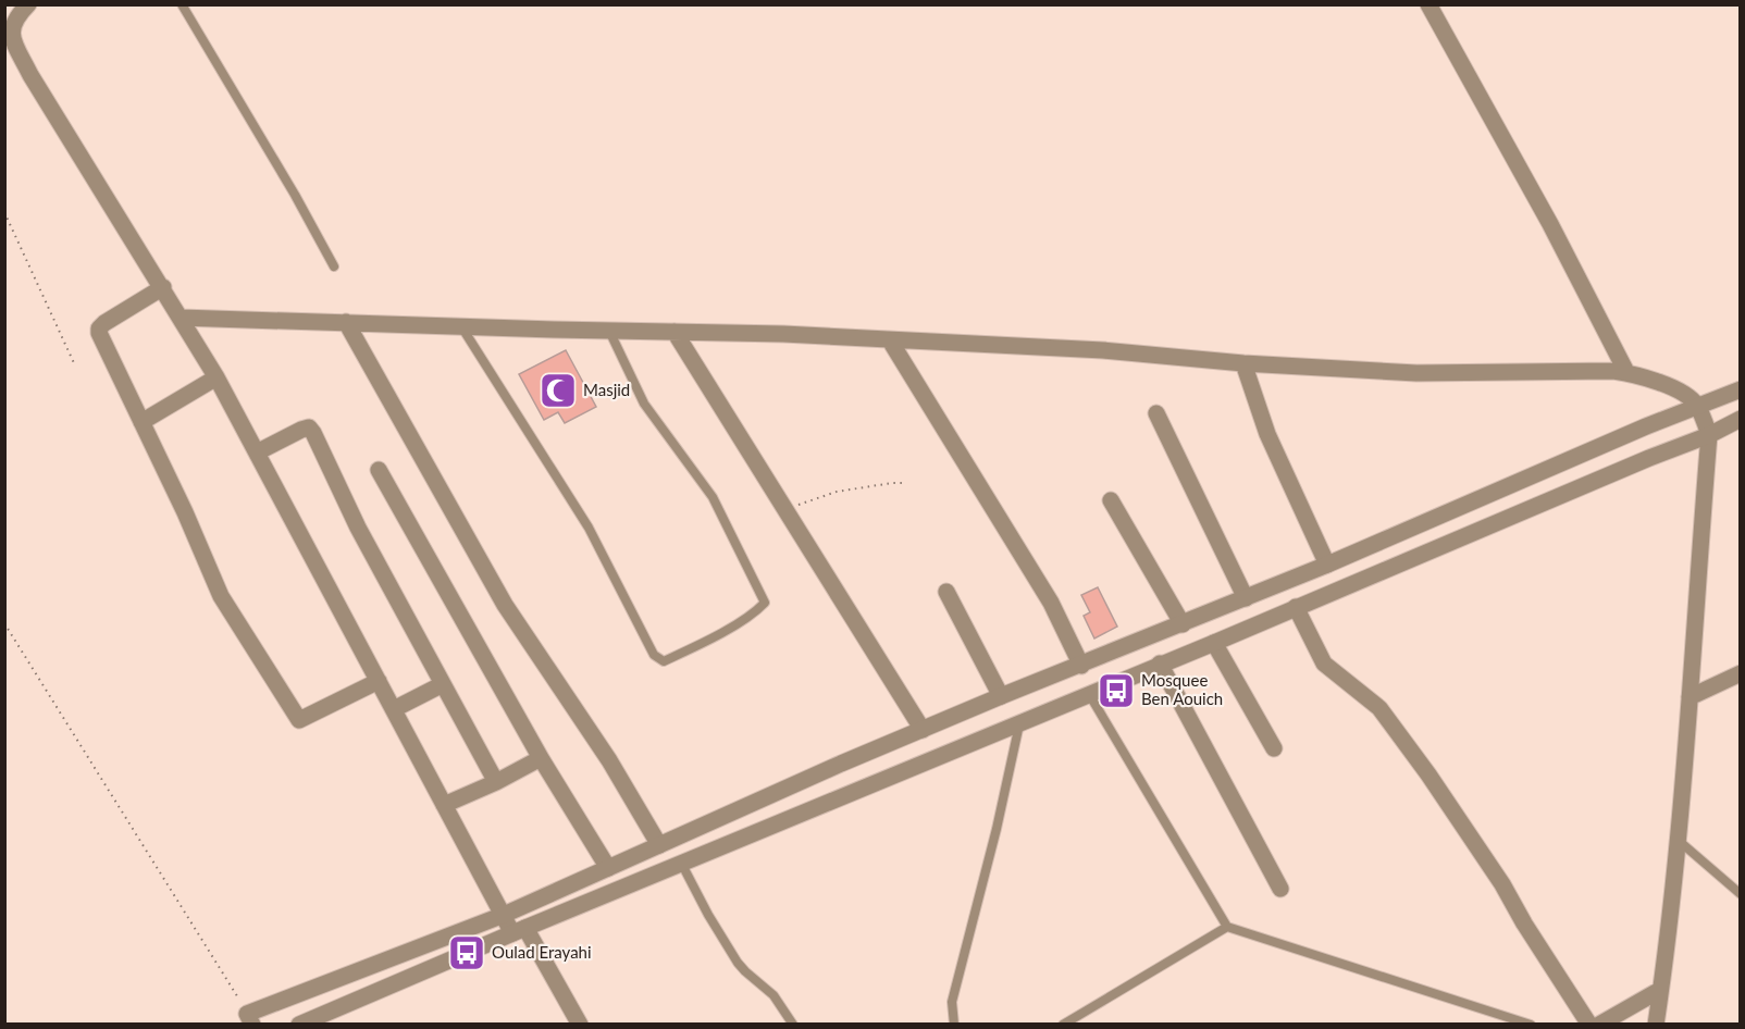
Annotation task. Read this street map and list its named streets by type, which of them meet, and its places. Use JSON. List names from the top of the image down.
{
  "places": {
    "mosque": ["Masjid"],
    "bus stop": ["Mosquee Ben Aouich", "Oulad Erayahi"]
  }
}
